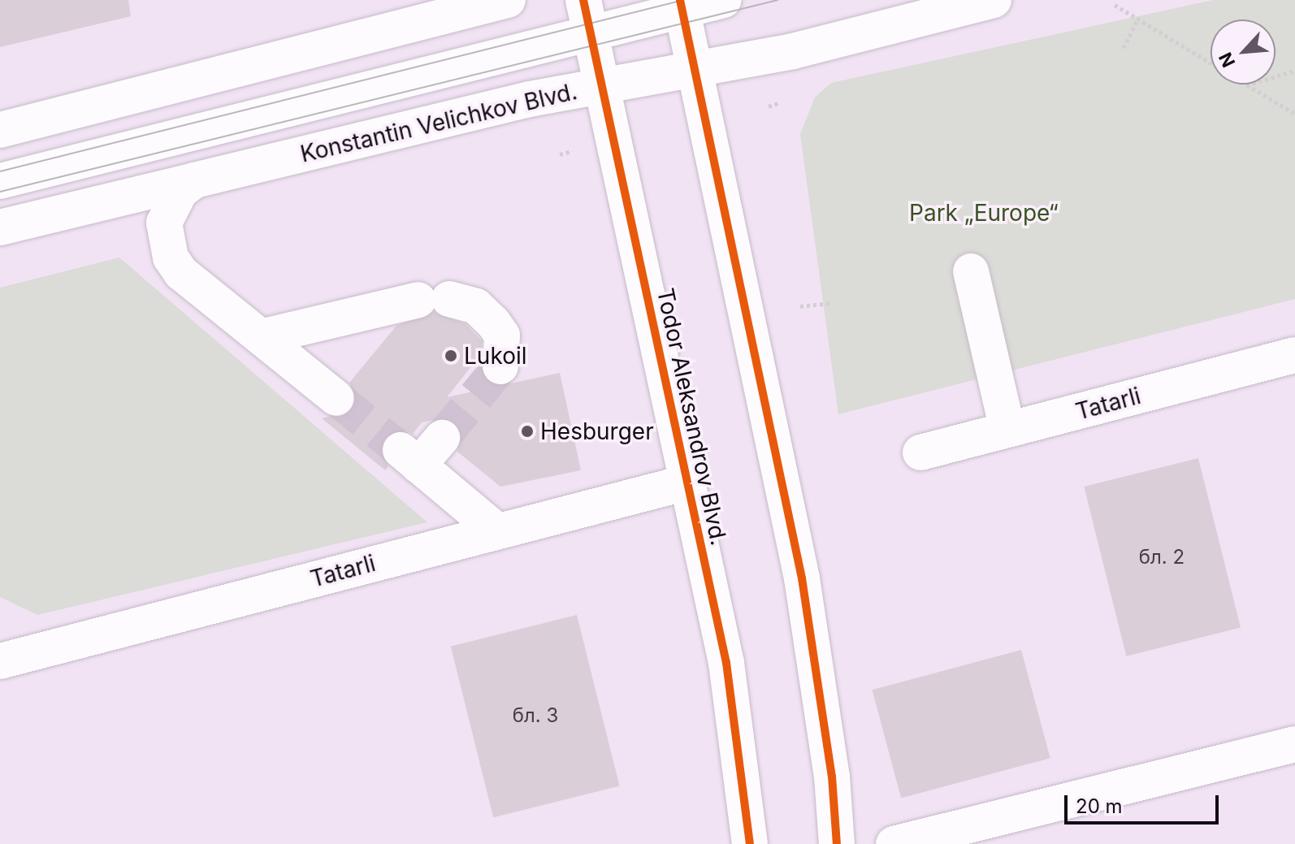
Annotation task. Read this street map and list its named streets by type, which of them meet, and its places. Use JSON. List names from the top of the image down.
{
  "streets": {
    "main road": ["Konstantin Velichkov Blvd.", "Tatarli", "Todor Aleksandrov Blvd."]
  },
  "crossings": [
    ["Konstantin Velichkov Blvd.", "Todor Aleksandrov Blvd."],
    ["Tatarli", "Todor Aleksandrov Blvd."]
  ],
  "parks": ["Park „Europe“"],
  "places": ["Lukoil", "Hesburger"],
  "house_numbers": ["бл. 2", "бл. 3"],
  "scale_bar": "20 m",
  "north": "bottom left"
}
